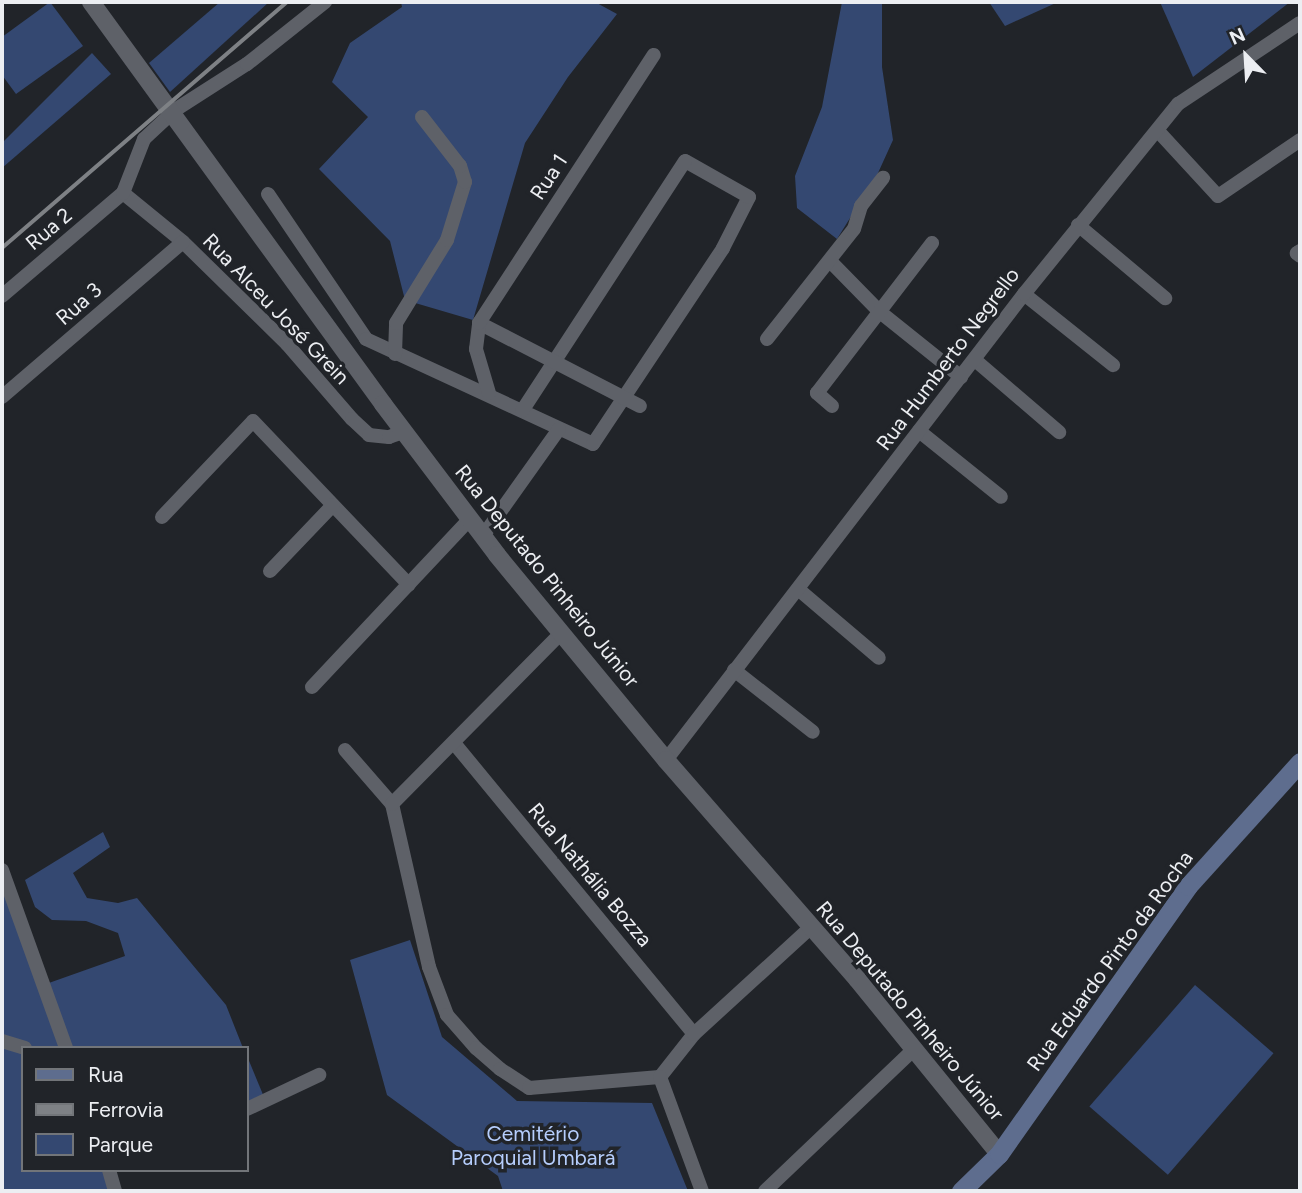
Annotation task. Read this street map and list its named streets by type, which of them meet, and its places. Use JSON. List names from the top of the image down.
{
  "streets": {
    "main road": ["Rua Eduardo Pinto da Rocha"],
    "street": [
      "Rua 1",
      "Rua 2",
      "Rua 3",
      "Rua Alceu José Grein",
      "Rua Humberto Negrello",
      "Rua Deputado Pinheiro Júnior",
      "Rua Nathália Bozza"
    ]
  },
  "crossings": [
    ["Rua 2", "Rua Alceu José Grein"],
    ["Rua 3", "Rua Alceu José Grein"],
    ["Rua Alceu José Grein", "Rua Deputado Pinheiro Júnior"],
    ["Rua Humberto Negrello", "Rua Deputado Pinheiro Júnior"],
    ["Rua Deputado Pinheiro Júnior", "Rua Eduardo Pinto da Rocha"]
  ],
  "parks": ["Cemitério Paroquial Umbará"],
  "legend": ["Rua", "Ferrovia", "Parque"],
  "north": "top left"
}
